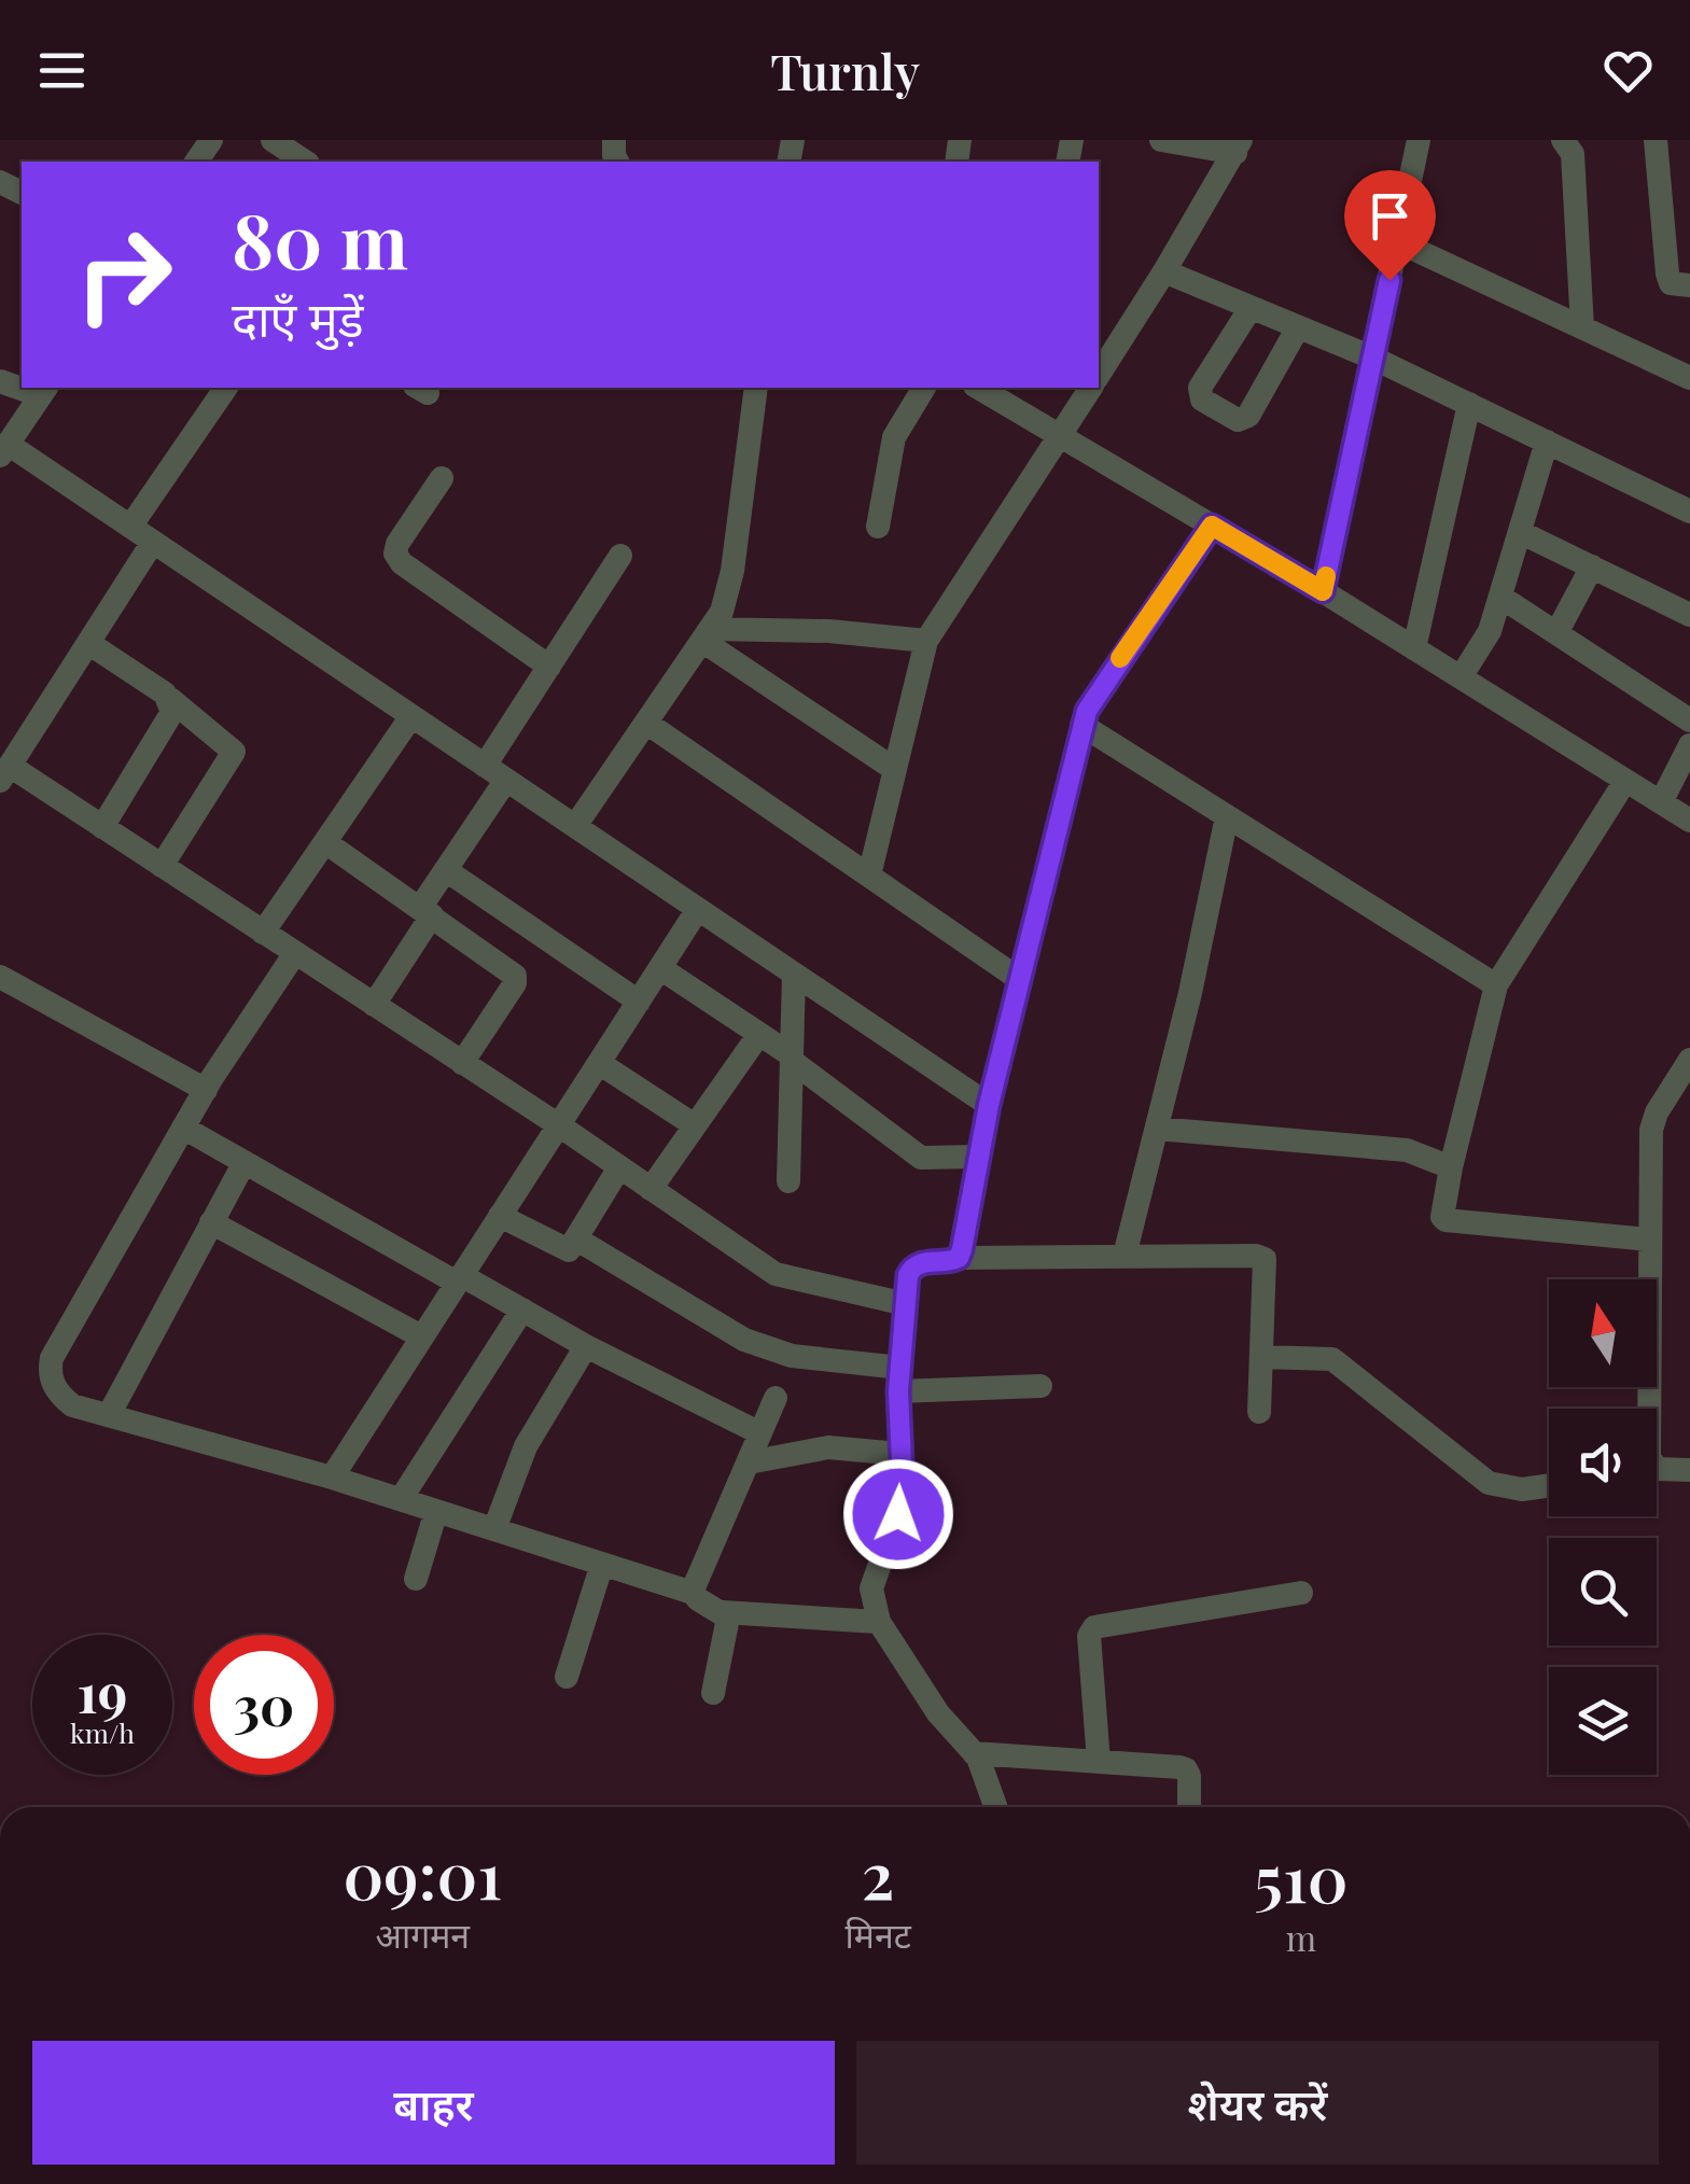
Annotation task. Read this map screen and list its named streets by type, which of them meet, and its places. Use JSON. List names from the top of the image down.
{
  "north": "top",
  "page": {
    "header": "Turnly",
    "turn": ["80 m", "दाएँ मुड़ें"],
    "speed": "19 km/h",
    "limit": "30",
    "eta": [
      "09:01",
      "आगमन",
      "2",
      "मिनट",
      "510",
      "m"
    ],
    "buttons": ["बाहर", "शेयर करें"]
  }
}
